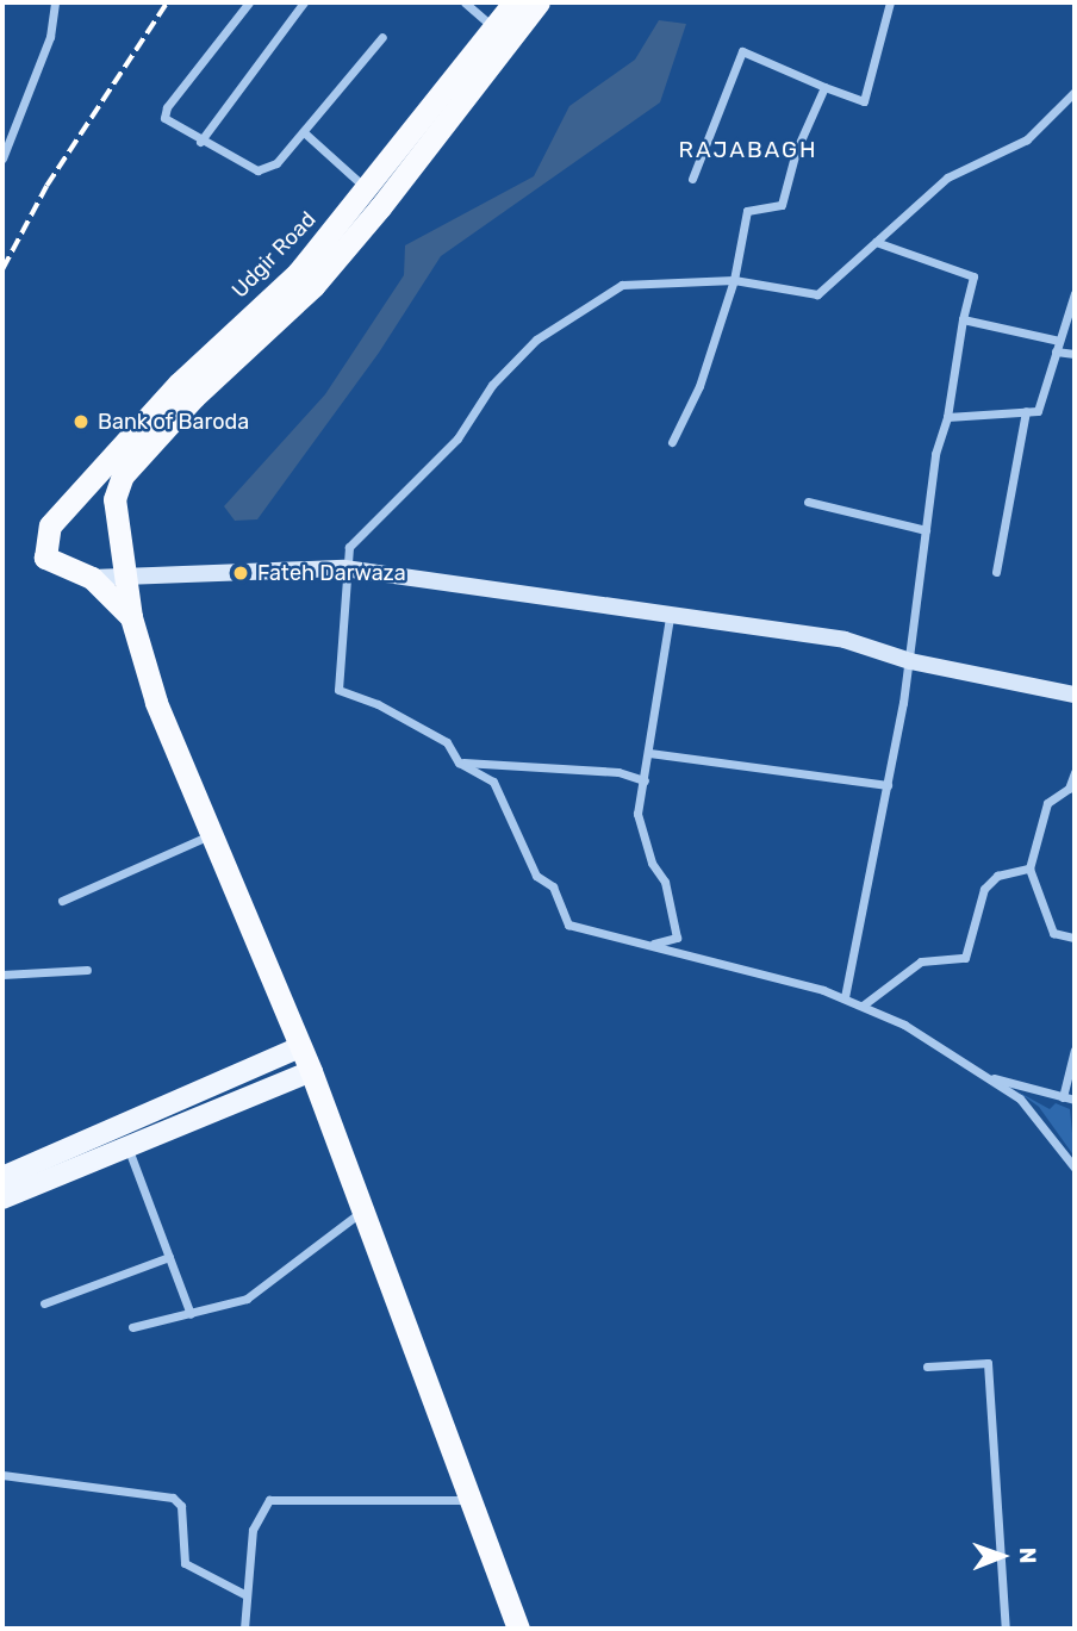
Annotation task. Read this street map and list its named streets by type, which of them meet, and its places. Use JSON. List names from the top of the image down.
{
  "streets": {
    "highway": ["Udgir Road"]
  },
  "districts": ["RAJABAGH"],
  "places": ["Bank of Baroda", "Fateh Darwaza"],
  "north": "right"
}
